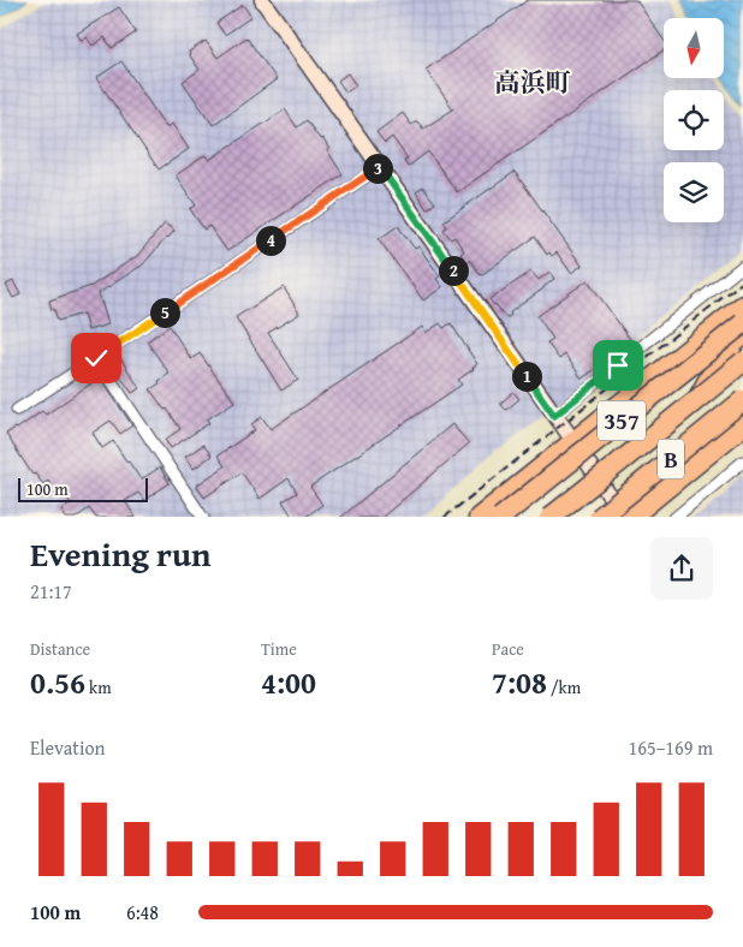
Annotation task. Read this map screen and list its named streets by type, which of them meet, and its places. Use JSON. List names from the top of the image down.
{
  "streets": {
    "highway": ["357", "B"]
  },
  "districts": ["高浜町"],
  "scale_bar": "100 m",
  "north": "bottom",
  "page": {
    "pins": [
      "3",
      "4",
      "2",
      "5",
      "1"
    ],
    "scale": "100 m",
    "heading": ["Evening run", "21:17"],
    "stats": [
      ["Distance", "0.56 km"],
      ["Time", "4:00"],
      ["Pace", "7:08 /km"]
    ],
    "chart": ["Elevation", "165–169 m"],
    "list": [
      {
        "name": "100 m",
        "note": "6:48"
      }
    ]
  }
}
